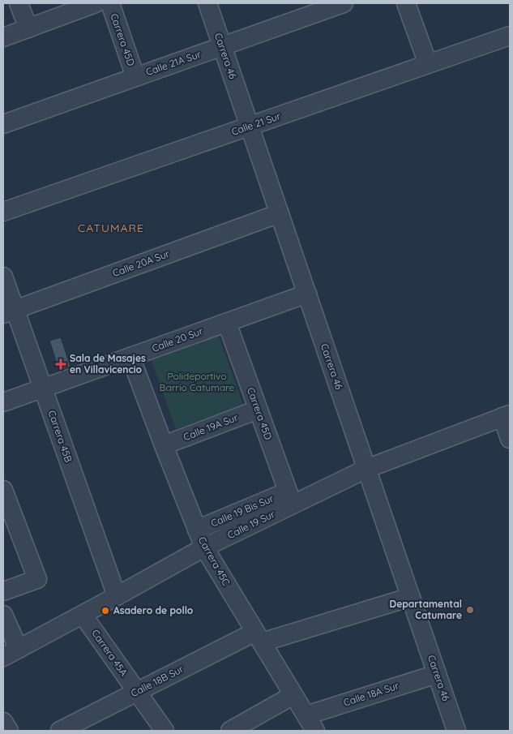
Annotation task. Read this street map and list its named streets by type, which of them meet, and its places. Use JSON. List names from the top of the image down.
{
  "streets": {
    "street": [
      "Carrera 45D",
      "Carrera 46",
      "Calle 21A Sur",
      "Calle 21 Sur",
      "Calle 20A Sur",
      "Calle 20 Sur",
      "Calle 19A Sur",
      "Carrera 45B",
      "Calle 19 Bis Sur",
      "Calle 19 Sur",
      "Carrera 45C",
      "Carrera 45A",
      "Calle 18B Sur",
      "Calle 18A Sur"
    ]
  },
  "crossings": [
    ["Carrera 45D", "Calle 21A Sur"],
    ["Carrera 45D", "Calle 20 Sur"],
    ["Carrera 45D", "Calle 19A Sur"],
    ["Carrera 45D", "Calle 19 Bis Sur"],
    ["Carrera 45D", "Calle 19 Sur"],
    ["Carrera 46", "Calle 21A Sur"],
    ["Carrera 46", "Calle 21 Sur"],
    ["Carrera 46", "Calle 20A Sur"],
    ["Carrera 46", "Calle 20 Sur"],
    ["Carrera 46", "Calle 19 Sur"],
    ["Carrera 46", "Calle 18B Sur"],
    ["Carrera 46", "Calle 18A Sur"],
    ["Calle 20A Sur", "Carrera 45B"],
    ["Calle 20 Sur", "Carrera 45B"],
    ["Calle 20 Sur", "Carrera 45C"],
    ["Calle 19A Sur", "Carrera 45C"],
    ["Carrera 45B", "Calle 19 Sur"],
    ["Calle 19 Bis Sur", "Calle 19 Sur"],
    ["Calle 19 Bis Sur", "Carrera 45C"],
    ["Calle 19 Sur", "Carrera 45C"],
    ["Calle 19 Sur", "Carrera 45A"],
    ["Carrera 45C", "Calle 18B Sur"],
    ["Carrera 45C", "Calle 18A Sur"],
    ["Carrera 45A", "Calle 18B Sur"]
  ],
  "districts": ["CATUMARE"],
  "parks": ["Polideportivo Barrio Catumare"],
  "places": {
    "health": ["Sala de Masajes en Villavicencio"],
    "other": ["Departamental Catumare", "Asadero de pollo"]
  }
}
